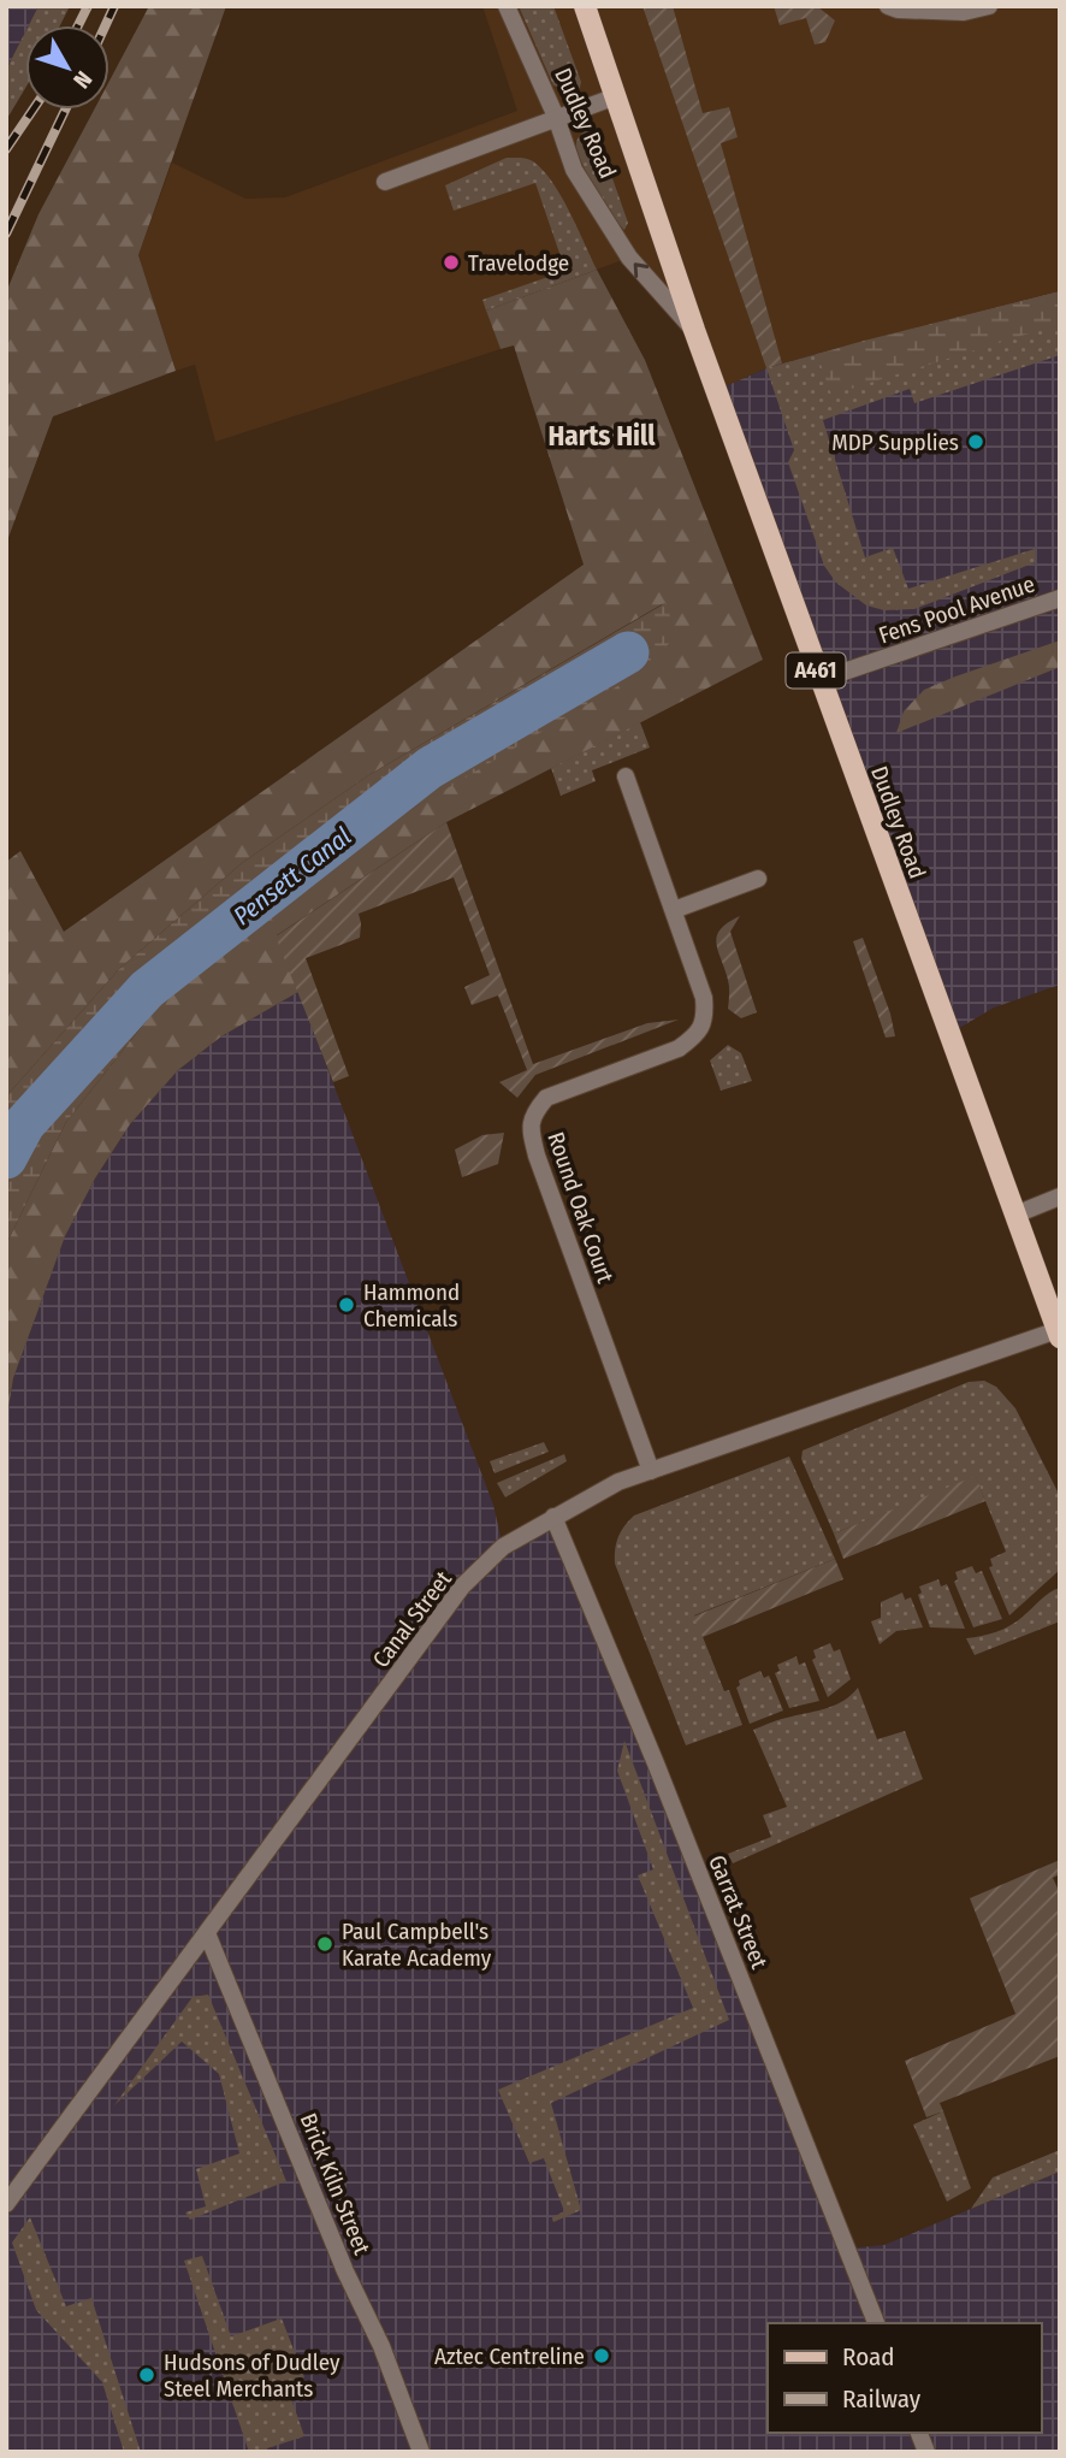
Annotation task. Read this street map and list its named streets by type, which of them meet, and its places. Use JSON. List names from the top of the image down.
{
  "streets": {
    "main road": ["Dudley Road", "A461"],
    "street": [
      "Fens Pool Avenue",
      "Round Oak Court",
      "Canal Street",
      "Garrat Street",
      "Brick Kiln Street"
    ]
  },
  "crossings": [
    ["Dudley Road", "Fens Pool Avenue"],
    ["Dudley Road", "Canal Street"],
    ["Round Oak Court", "Canal Street"],
    ["Canal Street", "Garrat Street"],
    ["Canal Street", "Brick Kiln Street"]
  ],
  "districts": ["Harts Hill"],
  "water": ["Pensett Canal"],
  "places": [
    "Travelodge",
    "MDP Supplies",
    "Hammond Chemicals",
    "Paul Campbell's Karate Academy",
    "Aztec Centreline",
    "Hudsons of Dudley Steel Merchants"
  ],
  "legend": ["Road", "Railway"],
  "north": "bottom right"
}
